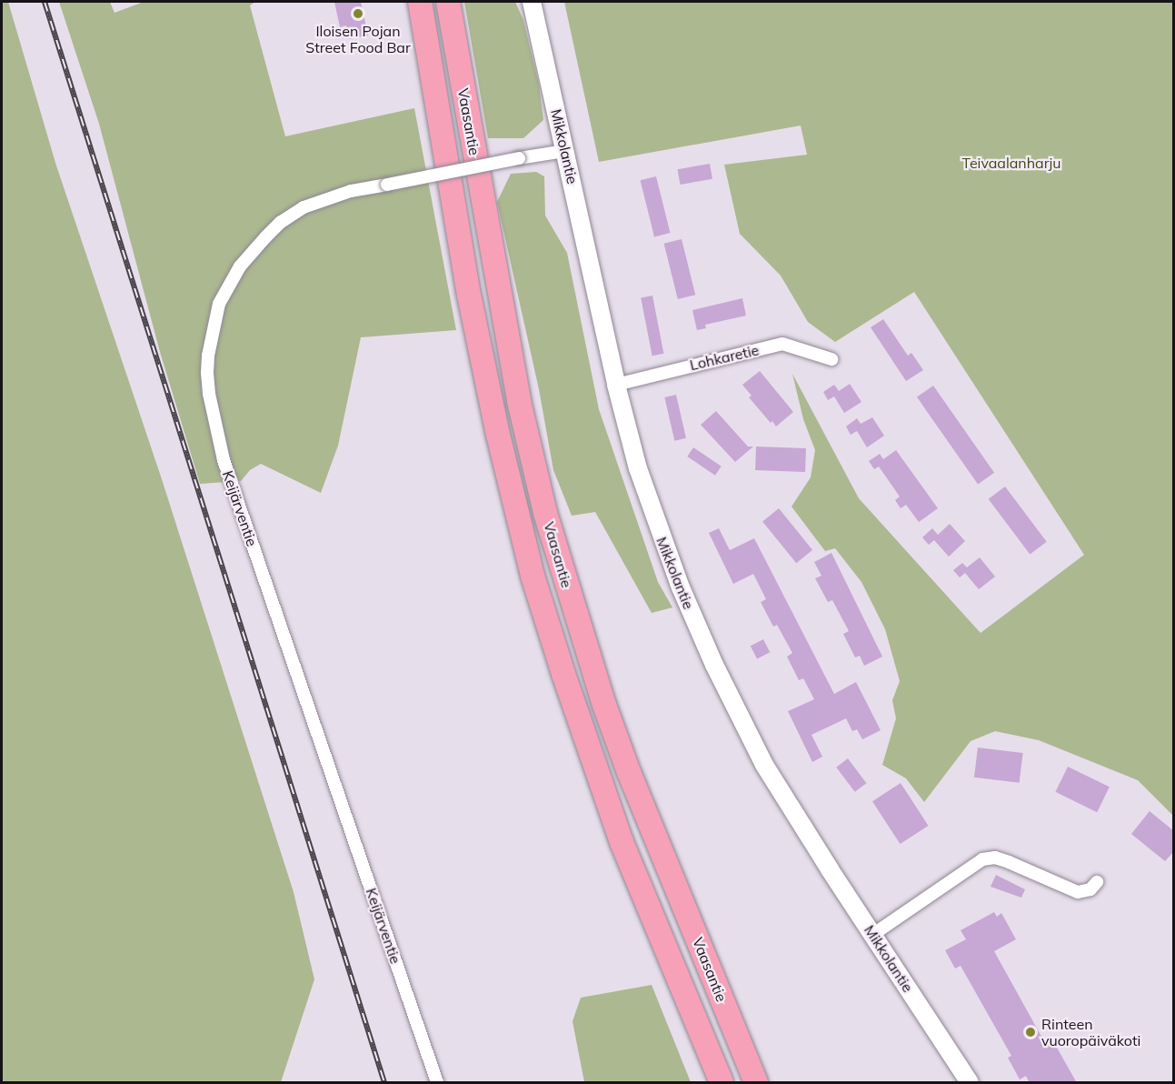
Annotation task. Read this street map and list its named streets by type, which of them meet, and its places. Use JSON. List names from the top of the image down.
{
  "streets": {
    "highway": ["Vaasantie"],
    "main road": ["Mikkolantie"],
    "street": ["Lohkaretie", "Keijärventie"]
  },
  "crossings": [
    ["Mikkolantie", "Lohkaretie"],
    ["Mikkolantie", "Keijärventie"]
  ],
  "parks": ["Teivaalanharju"],
  "places": ["Iloisen Pojan Street Food Bar", "Rinteen vuoropäiväkoti"]
}
